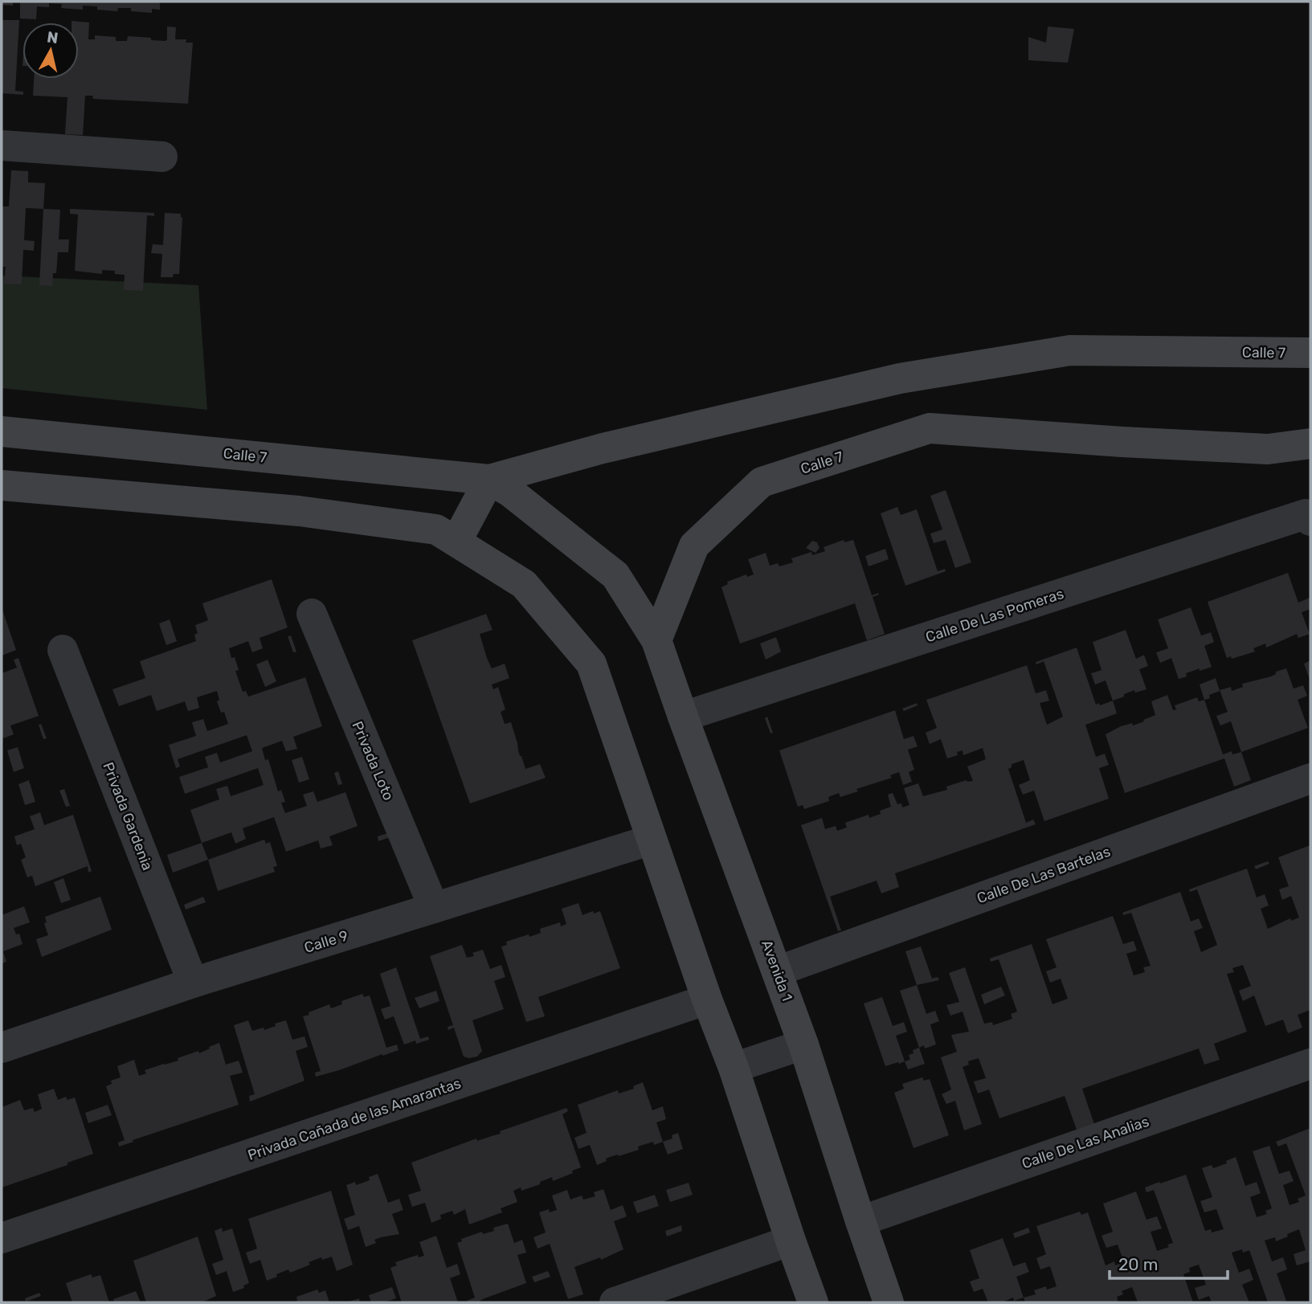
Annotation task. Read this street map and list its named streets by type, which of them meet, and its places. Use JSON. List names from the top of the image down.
{
  "streets": {
    "main road": ["Calle 7", "Avenida 1"],
    "street": [
      "Calle De Las Pomeras",
      "Privada Loto",
      "Privada Gardenia",
      "Calle De Las Bartelas",
      "Calle 9",
      "Privada Cañada de las Amarantas",
      "Calle De Las Analias"
    ]
  },
  "crossings": [
    ["Calle 7", "Avenida 1"],
    ["Calle De Las Pomeras", "Avenida 1"],
    ["Privada Loto", "Calle 9"],
    ["Privada Gardenia", "Calle 9"],
    ["Calle De Las Bartelas", "Avenida 1"],
    ["Avenida 1", "Calle De Las Analias"]
  ],
  "scale_bar": "20 m",
  "north": "top"
}
